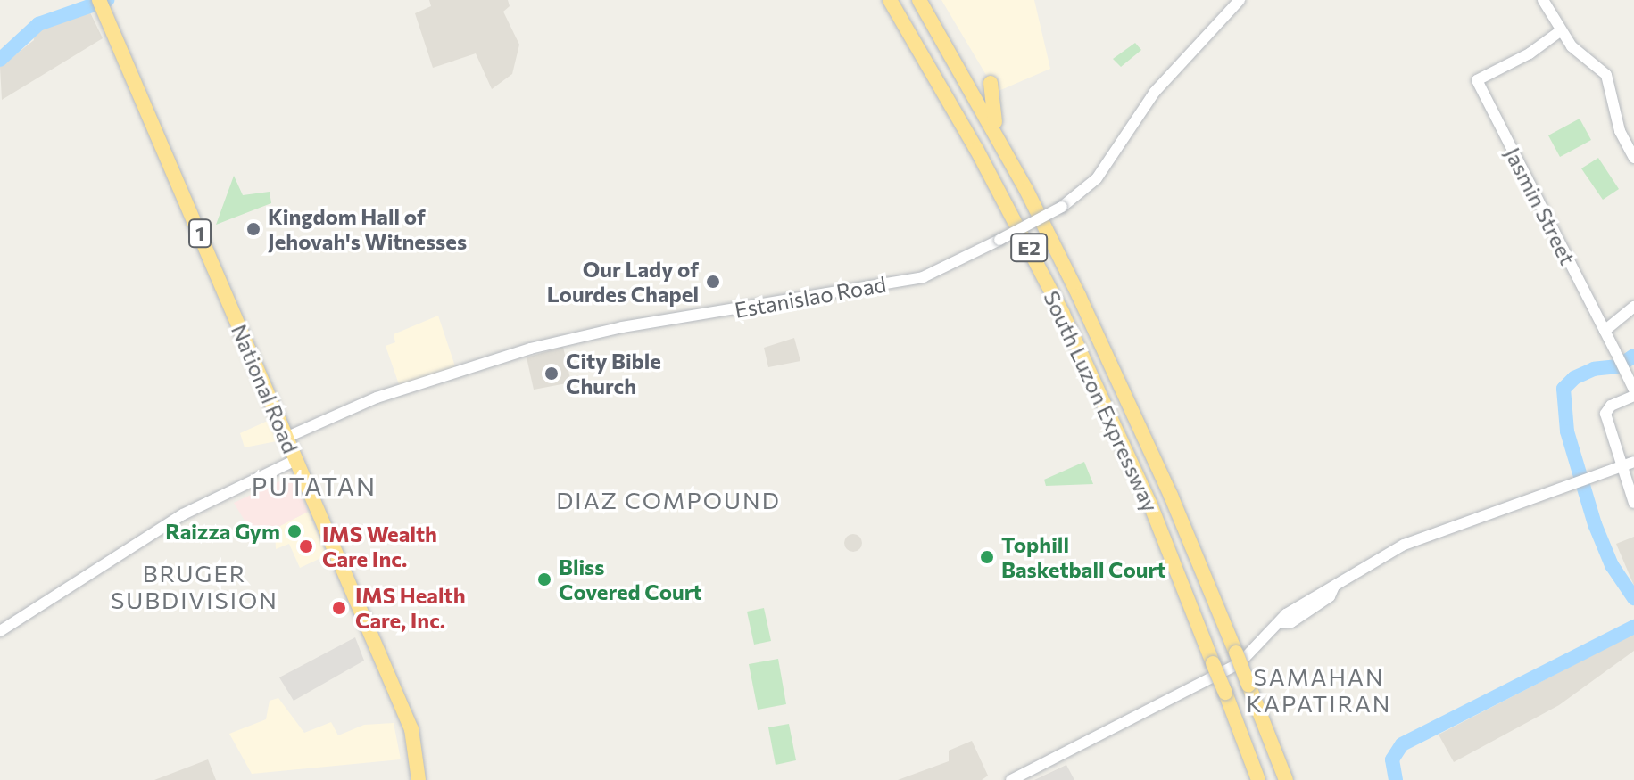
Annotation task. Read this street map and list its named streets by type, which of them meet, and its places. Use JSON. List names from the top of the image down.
{
  "streets": {
    "highway": [
      "1",
      "E2",
      "National Road",
      "South Luzon Expressway"
    ],
    "street": ["Jasmin Street", "Estanislao Road"]
  },
  "crossings": [
    ["E2", "South Luzon Expressway"],
    ["Estanislao Road", "National Road"]
  ],
  "districts": [
    "PUTATAN",
    "DIAZ COMPOUND",
    "BRUGER SUBDIVISION",
    "SAMAHAN KAPATIRAN"
  ],
  "places": [
    "Kingdom Hall of Jehovah's Witnesses",
    "Our Lady of Lourdes Chapel",
    "City Bible Church",
    "Raizza Gym",
    "IMS Wealth Care Inc.",
    "Tophill Basketball Court",
    "Bliss Covered Court",
    "IMS Health Care, Inc."
  ]
}
